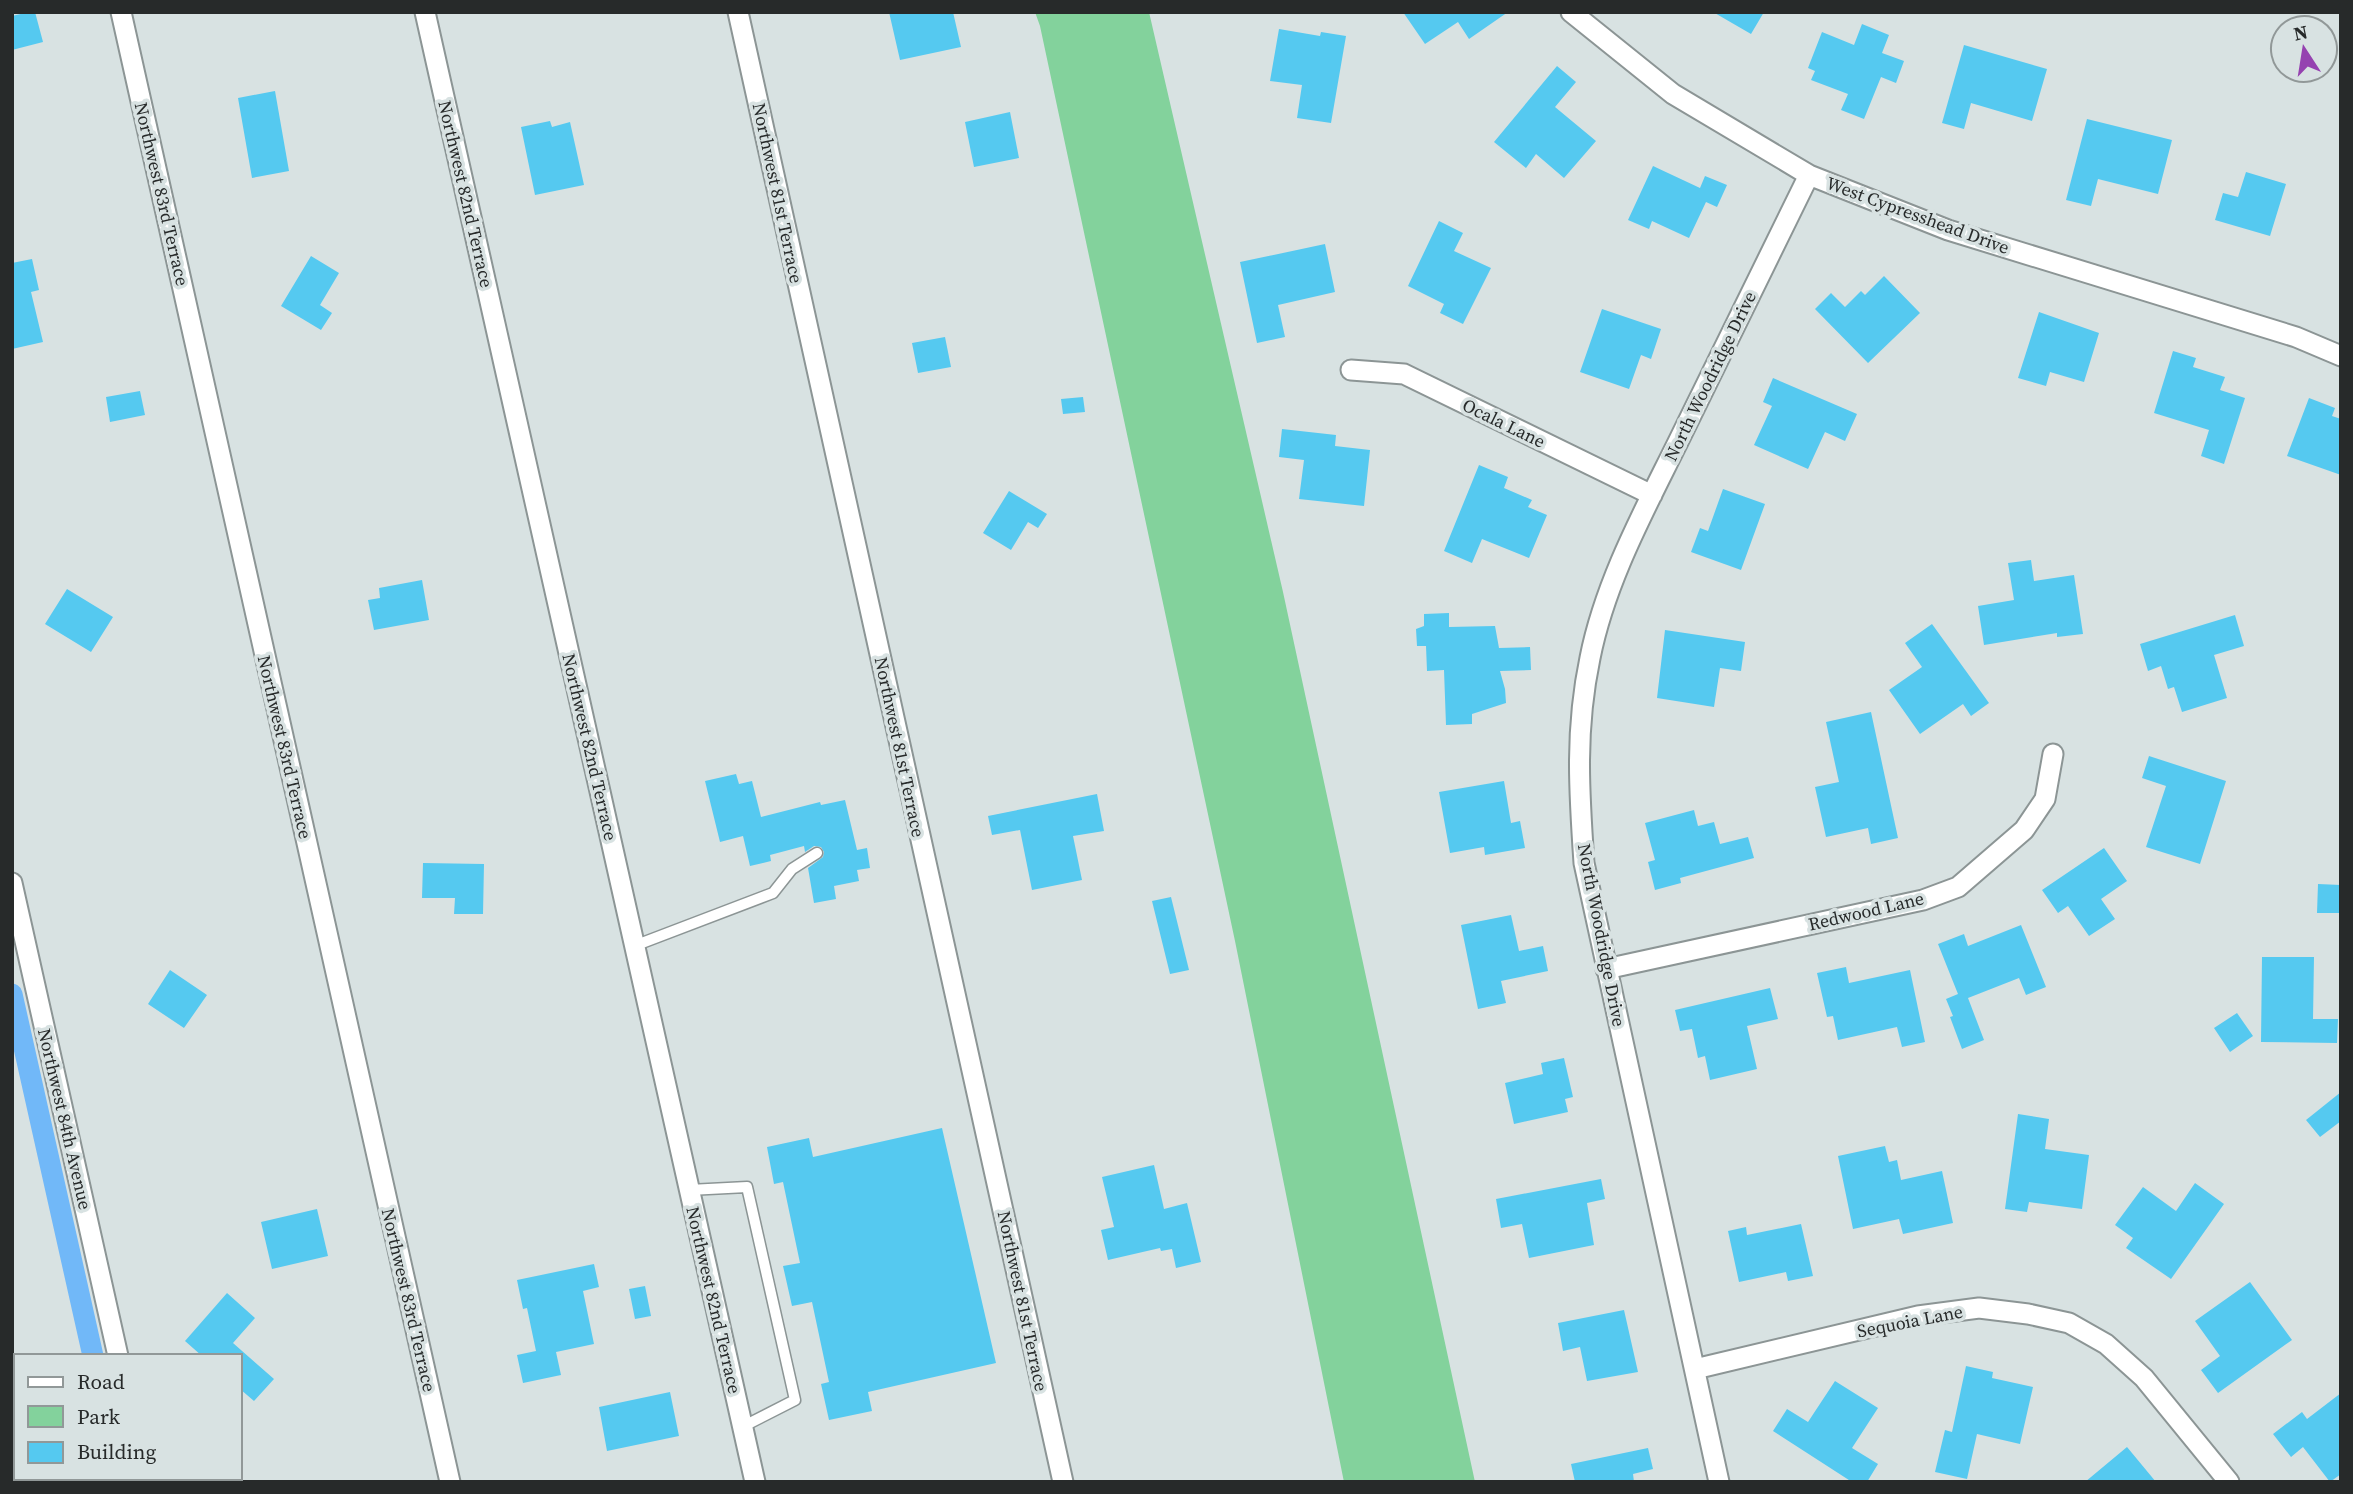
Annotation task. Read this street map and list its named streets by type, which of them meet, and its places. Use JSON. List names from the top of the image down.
{
  "streets": {
    "street": [
      "Northwest 81st Terrace",
      "Northwest 83rd Terrace",
      "Northwest 82nd Terrace",
      "West Cypresshead Drive",
      "North Woodridge Drive",
      "Ocala Lane",
      "Redwood Lane",
      "Northwest 84th Avenue",
      "Sequoia Lane"
    ]
  },
  "crossings": [
    ["West Cypresshead Drive", "North Woodridge Drive"],
    ["North Woodridge Drive", "Ocala Lane"],
    ["North Woodridge Drive", "Redwood Lane"],
    ["North Woodridge Drive", "Sequoia Lane"]
  ],
  "legend": ["Road", "Park", "Building"],
  "north": "top"
}
